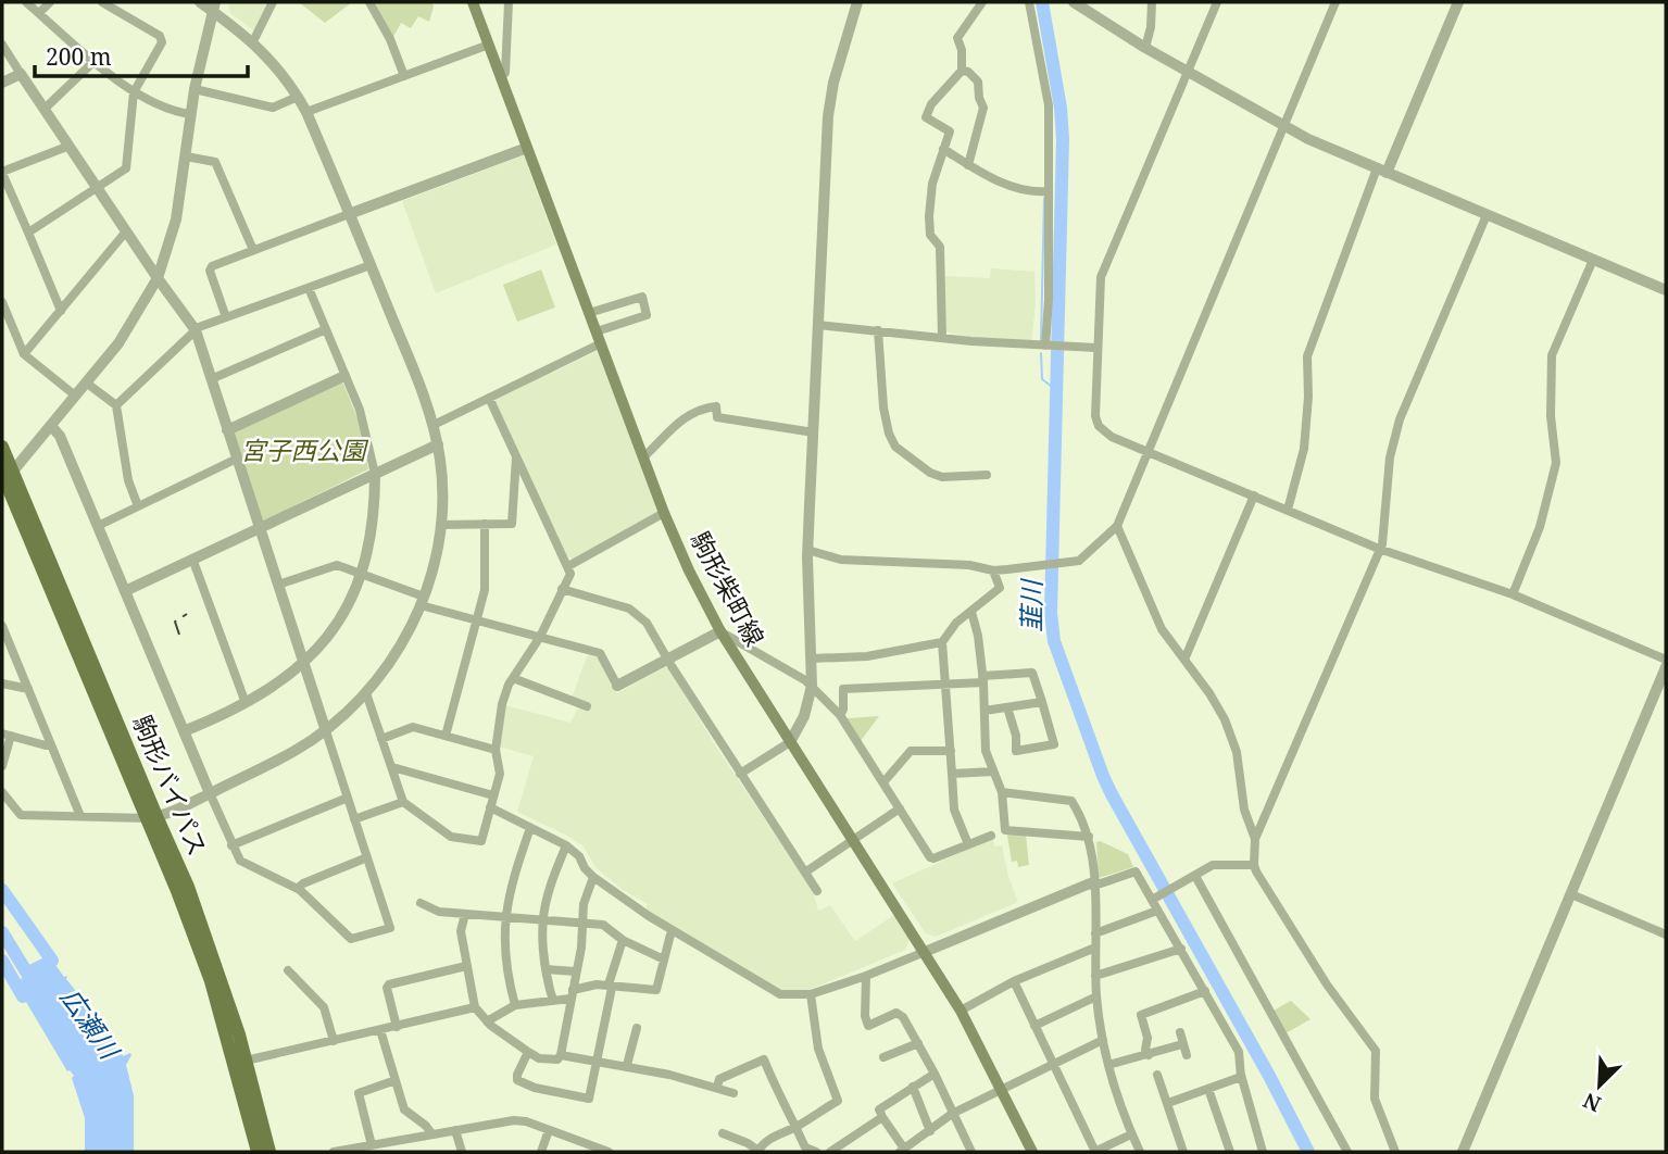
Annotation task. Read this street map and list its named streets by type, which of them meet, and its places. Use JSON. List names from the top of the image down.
{
  "streets": {
    "main road": ["駒形柴町線", "駒形バイパス"]
  },
  "water": ["韮川", "広瀬川"],
  "parks": ["宮子西公園"],
  "scale_bar": "200 m",
  "north": "bottom left"
}
